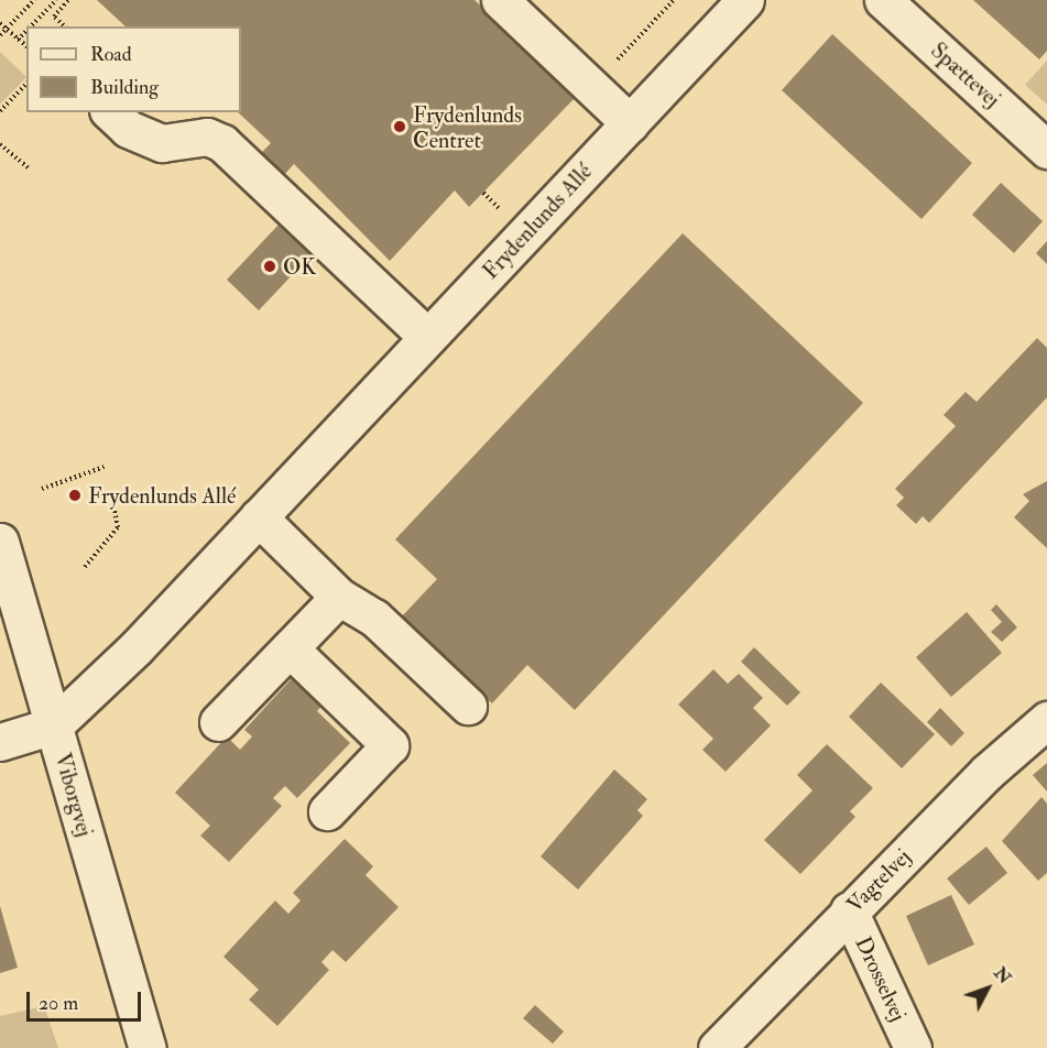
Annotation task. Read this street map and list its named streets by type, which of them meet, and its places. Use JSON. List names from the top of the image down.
{
  "streets": {
    "street": [
      "Spættevej",
      "Frydenlunds Allé",
      "Viborgvej",
      "Vagtelvej",
      "Drosselvej"
    ]
  },
  "crossings": [
    ["Frydenlunds Allé", "Viborgvej"],
    ["Vagtelvej", "Drosselvej"]
  ],
  "places": ["Frydenlunds Centret", "OK", "Frydenlunds Allé"],
  "legend": ["Road", "Building"],
  "scale_bar": "20 m",
  "north": "top right"
}
